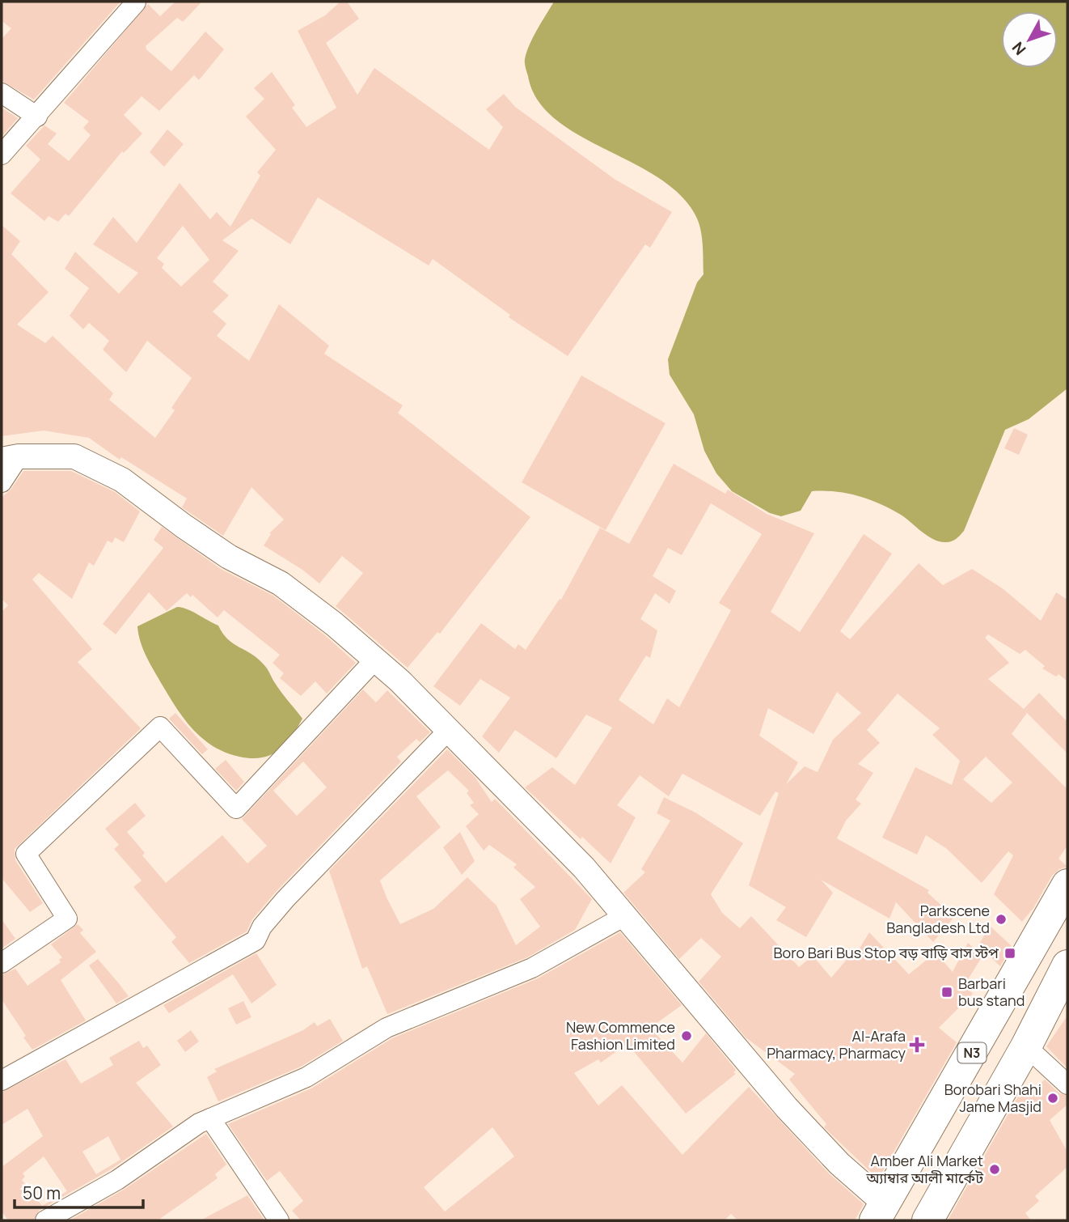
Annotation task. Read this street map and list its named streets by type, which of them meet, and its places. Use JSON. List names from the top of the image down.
{
  "streets": {
    "highway": ["N3"]
  },
  "places": {
    "other": [
      "Parkscene Bangladesh Ltd",
      "New Commence Fashion Limited",
      "Borobari Shahi Jame Masjid",
      "Amber Ali Market অ্যাম্বার আলী মার্কেট"
    ],
    "transit": ["Boro Bari Bus Stop বড় বাড়ি বাস স্টপ", "Barbari bus stand"],
    "health": ["Al-Arafa Pharmacy, Pharmacy"]
  },
  "scale_bar": "50 m",
  "north": "bottom left"
}
